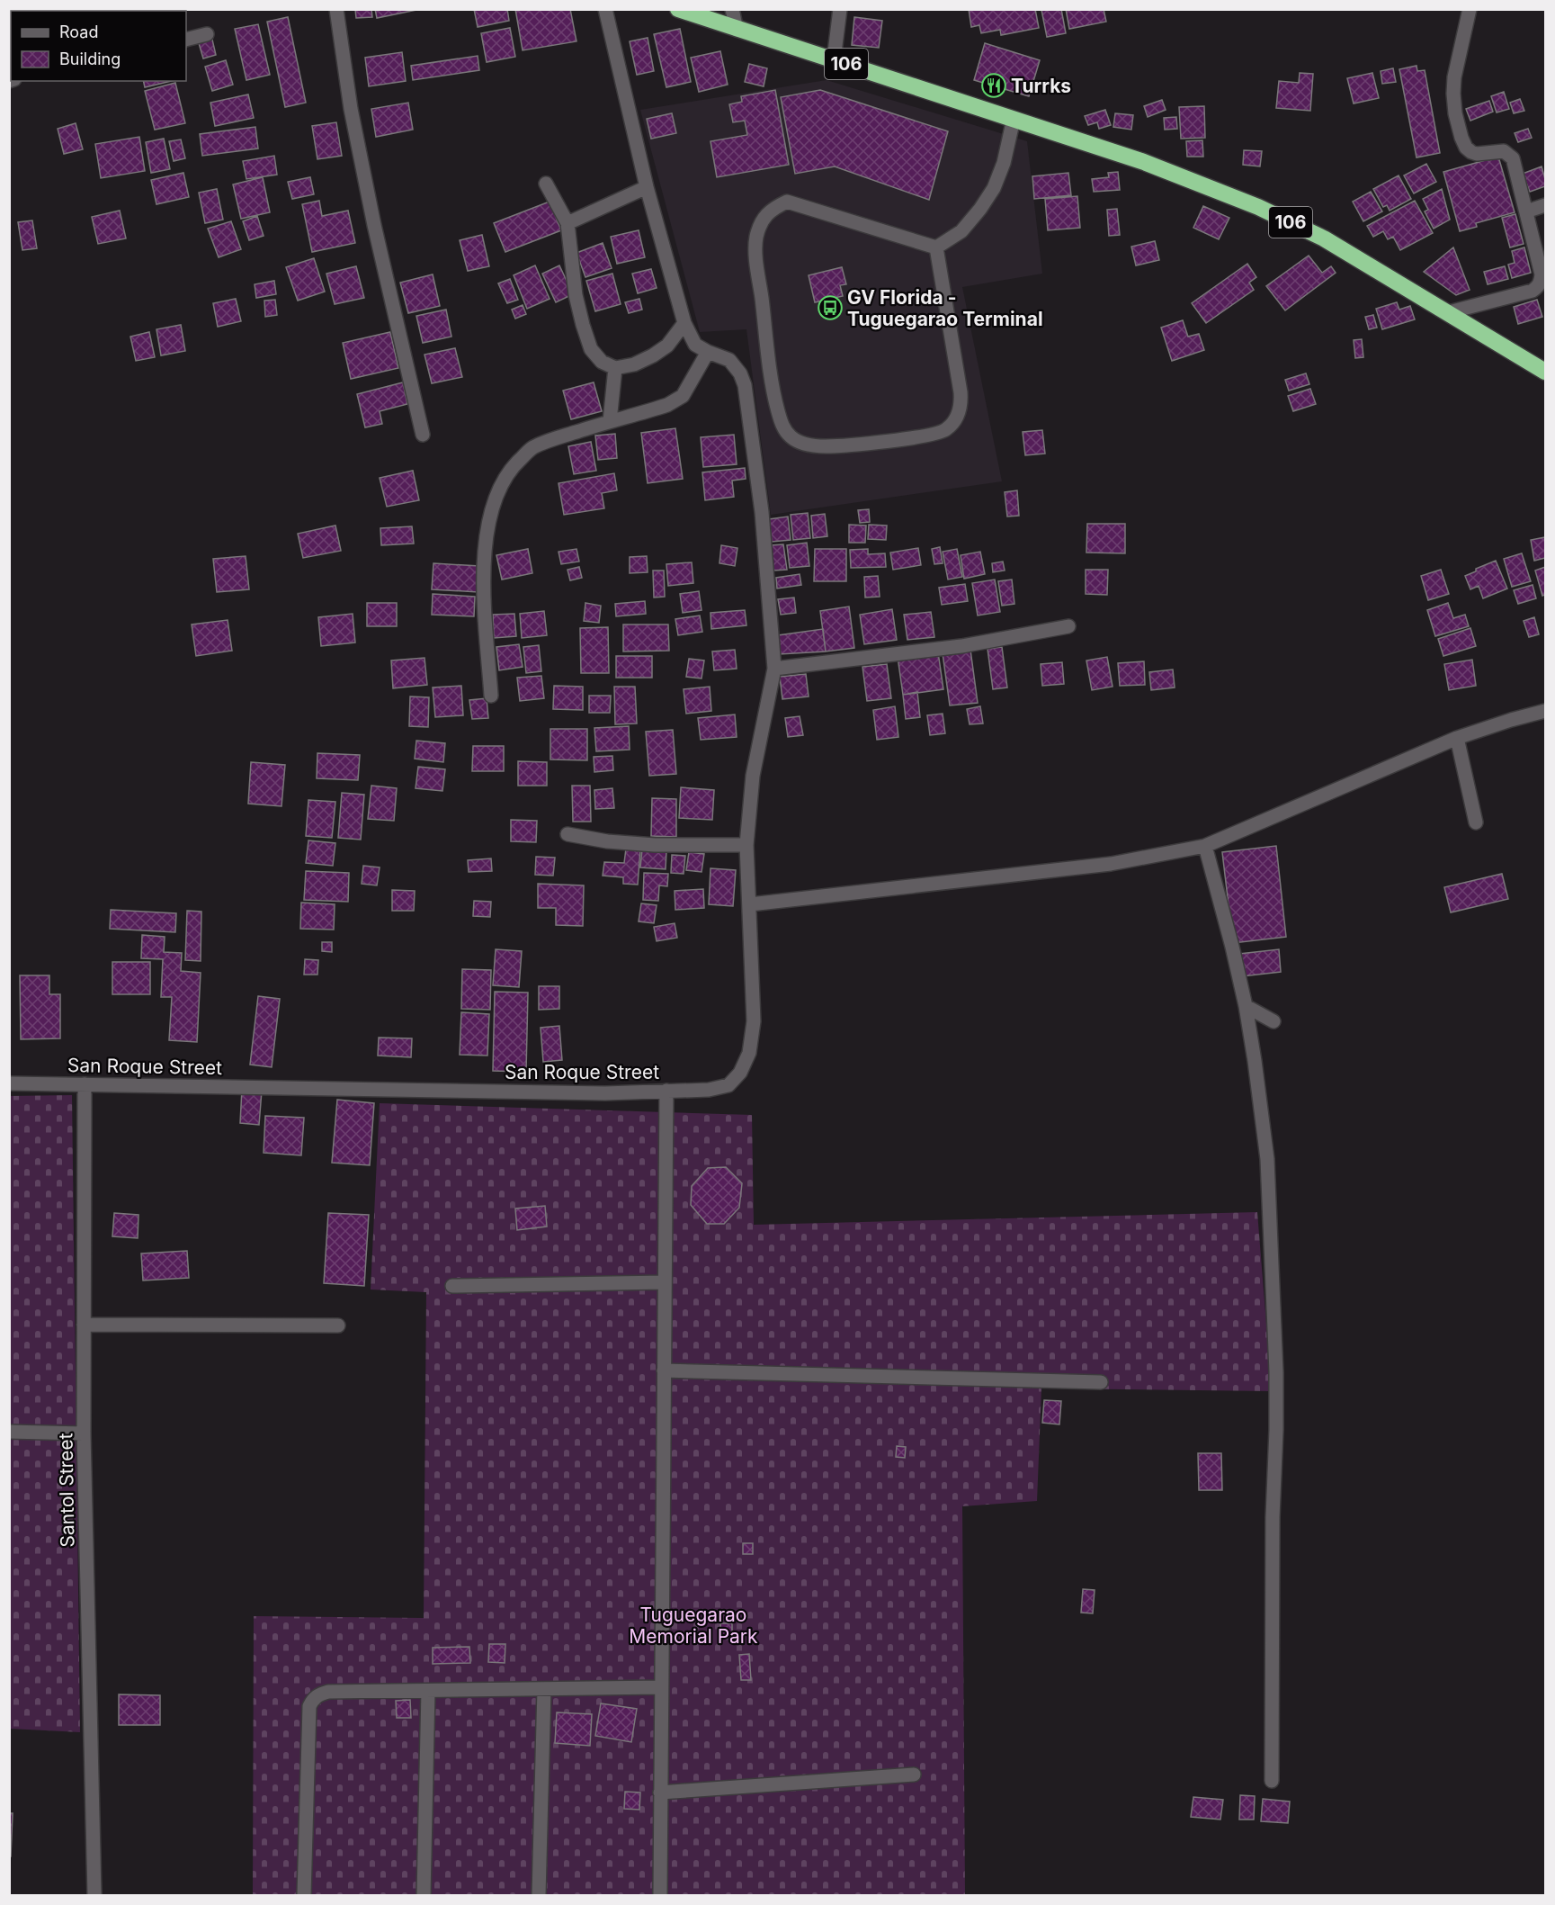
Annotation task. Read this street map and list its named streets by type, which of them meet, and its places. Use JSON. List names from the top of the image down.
{
  "streets": {
    "highway": ["106"],
    "street": ["San Roque Street", "Santol Street"]
  },
  "crossings": [
    ["San Roque Street", "Santol Street"]
  ],
  "parks": ["Tuguegarao Memorial Park"],
  "places": {
    "restaurant": ["Turrks"],
    "bus stop": ["GV Florida - Tuguegarao Terminal"]
  },
  "legend": ["Road", "Building"]
}
